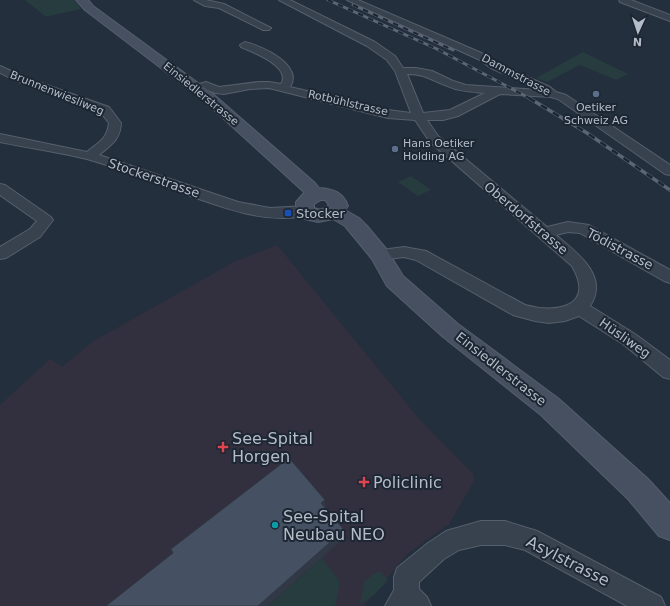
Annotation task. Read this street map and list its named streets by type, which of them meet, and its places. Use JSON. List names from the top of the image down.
{
  "streets": {
    "main road": ["Einsiedlerstrasse"],
    "street": [
      "Dammstrasse",
      "Brunnenwiesliweg",
      "Rotbühlstrasse",
      "Stockerstrasse",
      "Oberdorfstrasse",
      "Tödistrasse",
      "Hüsliweg",
      "Asylstrasse"
    ]
  },
  "crossings": [
    ["Brunnenwiesliweg", "Stockerstrasse"],
    ["Einsiedlerstrasse", "Rotbühlstrasse"],
    ["Einsiedlerstrasse", "Stockerstrasse"],
    ["Rotbühlstrasse", "Oberdorfstrasse"],
    ["Oberdorfstrasse", "Tödistrasse"],
    ["Oberdorfstrasse", "Hüsliweg"]
  ],
  "places": {
    "other": ["Oetiker Schweiz AG", "Hans Oetiker Holding AG", "See-Spital Neubau NEO"],
    "transit": ["Stocker"],
    "health": ["See-Spital Horgen", "Policlinic"]
  },
  "north": "bottom"
}
